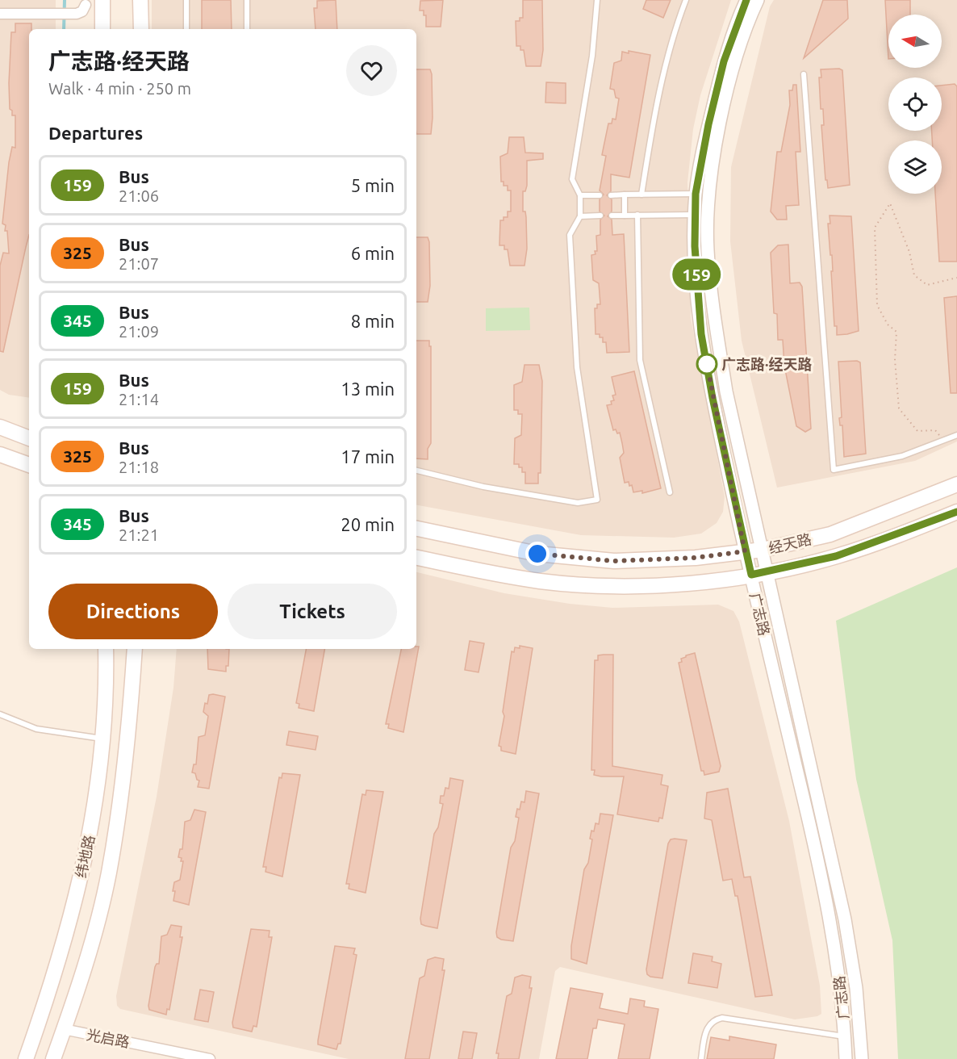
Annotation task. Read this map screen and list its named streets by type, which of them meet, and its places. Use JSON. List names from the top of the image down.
{
  "streets": {
    "main road": ["经天路", "纬地路"],
    "street": ["广志路", "光启路"]
  },
  "crossings": [
    ["经天路", "广志路"],
    ["纬地路", "光启路"]
  ],
  "places": ["广志路·经天路"],
  "lines": ["bus line 159"],
  "north": "left",
  "page": {
    "on_map": "159",
    "heading": [
      ["广志路·经天路", "Walk · 4 min · 250 m"],
      "Departures"
    ],
    "list": [
      {
        "mark": "159",
        "name": "Bus",
        "note": "21:06",
        "value": "5 min"
      },
      {
        "mark": "325",
        "name": "Bus",
        "note": "21:07",
        "value": "6 min"
      },
      {
        "mark": "345",
        "name": "Bus",
        "note": "21:09",
        "value": "8 min"
      },
      {
        "mark": "159",
        "name": "Bus",
        "note": "21:14",
        "value": "13 min"
      },
      {
        "mark": "325",
        "name": "Bus",
        "note": "21:18",
        "value": "17 min"
      },
      {
        "mark": "345",
        "name": "Bus",
        "note": "21:21",
        "value": "20 min"
      }
    ],
    "buttons": ["Directions", "Tickets"]
  }
}
